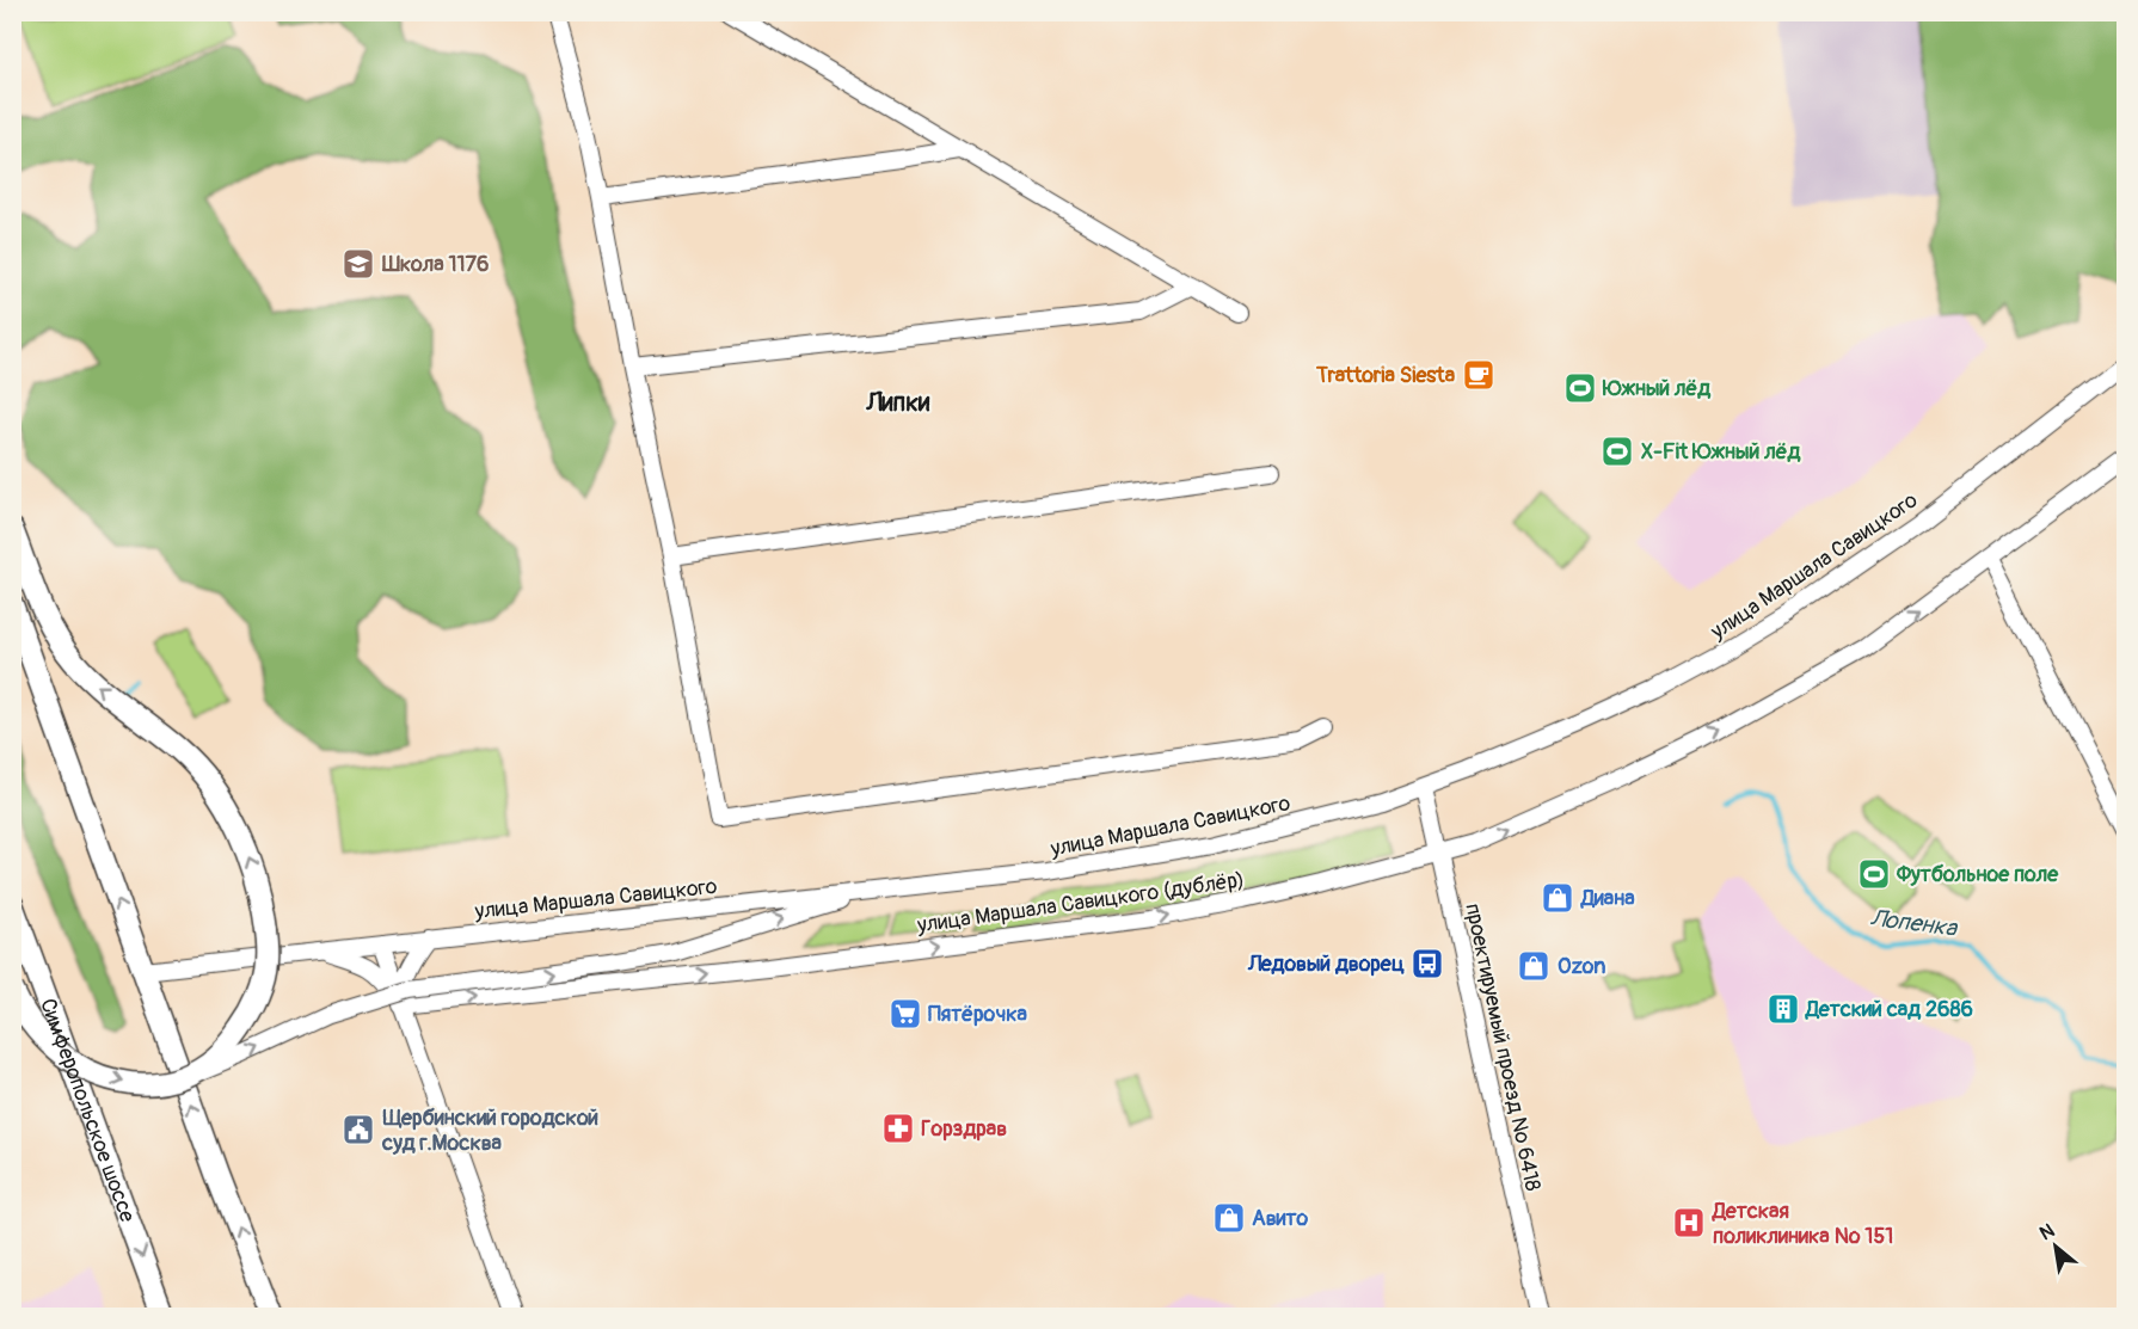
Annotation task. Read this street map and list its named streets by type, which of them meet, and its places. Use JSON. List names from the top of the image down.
{
  "streets": {
    "main road": ["Симферопольское шоссе"],
    "street": ["улица Маршала Савицкого", "улица Маршала Савицкого (дублёр)", "проектируемый проезд № 6418"]
  },
  "crossings": [
    ["улица Маршала Савицкого", "проектируемый проезд № 6418"],
    ["улица Маршала Савицкого (дублёр)", "проектируемый проезд № 6418"]
  ],
  "one_way": ["улица Маршала Савицкого (дублёр)"],
  "districts": ["Липки"],
  "water": ["Лопенка"],
  "places": {
    "school or university": ["Школа 1176"],
    "cafe": ["Trattoria Siesta"],
    "sports": ["Южный лёд", "X-Fit Южный лёд", "Футбольное поле"],
    "shop": ["Диана", "Ozon", "Авито"],
    "bus stop": ["Ледовый дворец"],
    "building": ["Детский сад 2686"],
    "supermarket": ["Пятёрочка"],
    "pharmacy": ["Горздрав"],
    "public building": ["Щербинский городской суд г.Москва"],
    "hospital": ["Детская поликлиника № 151"]
  },
  "north": "top left"
}
